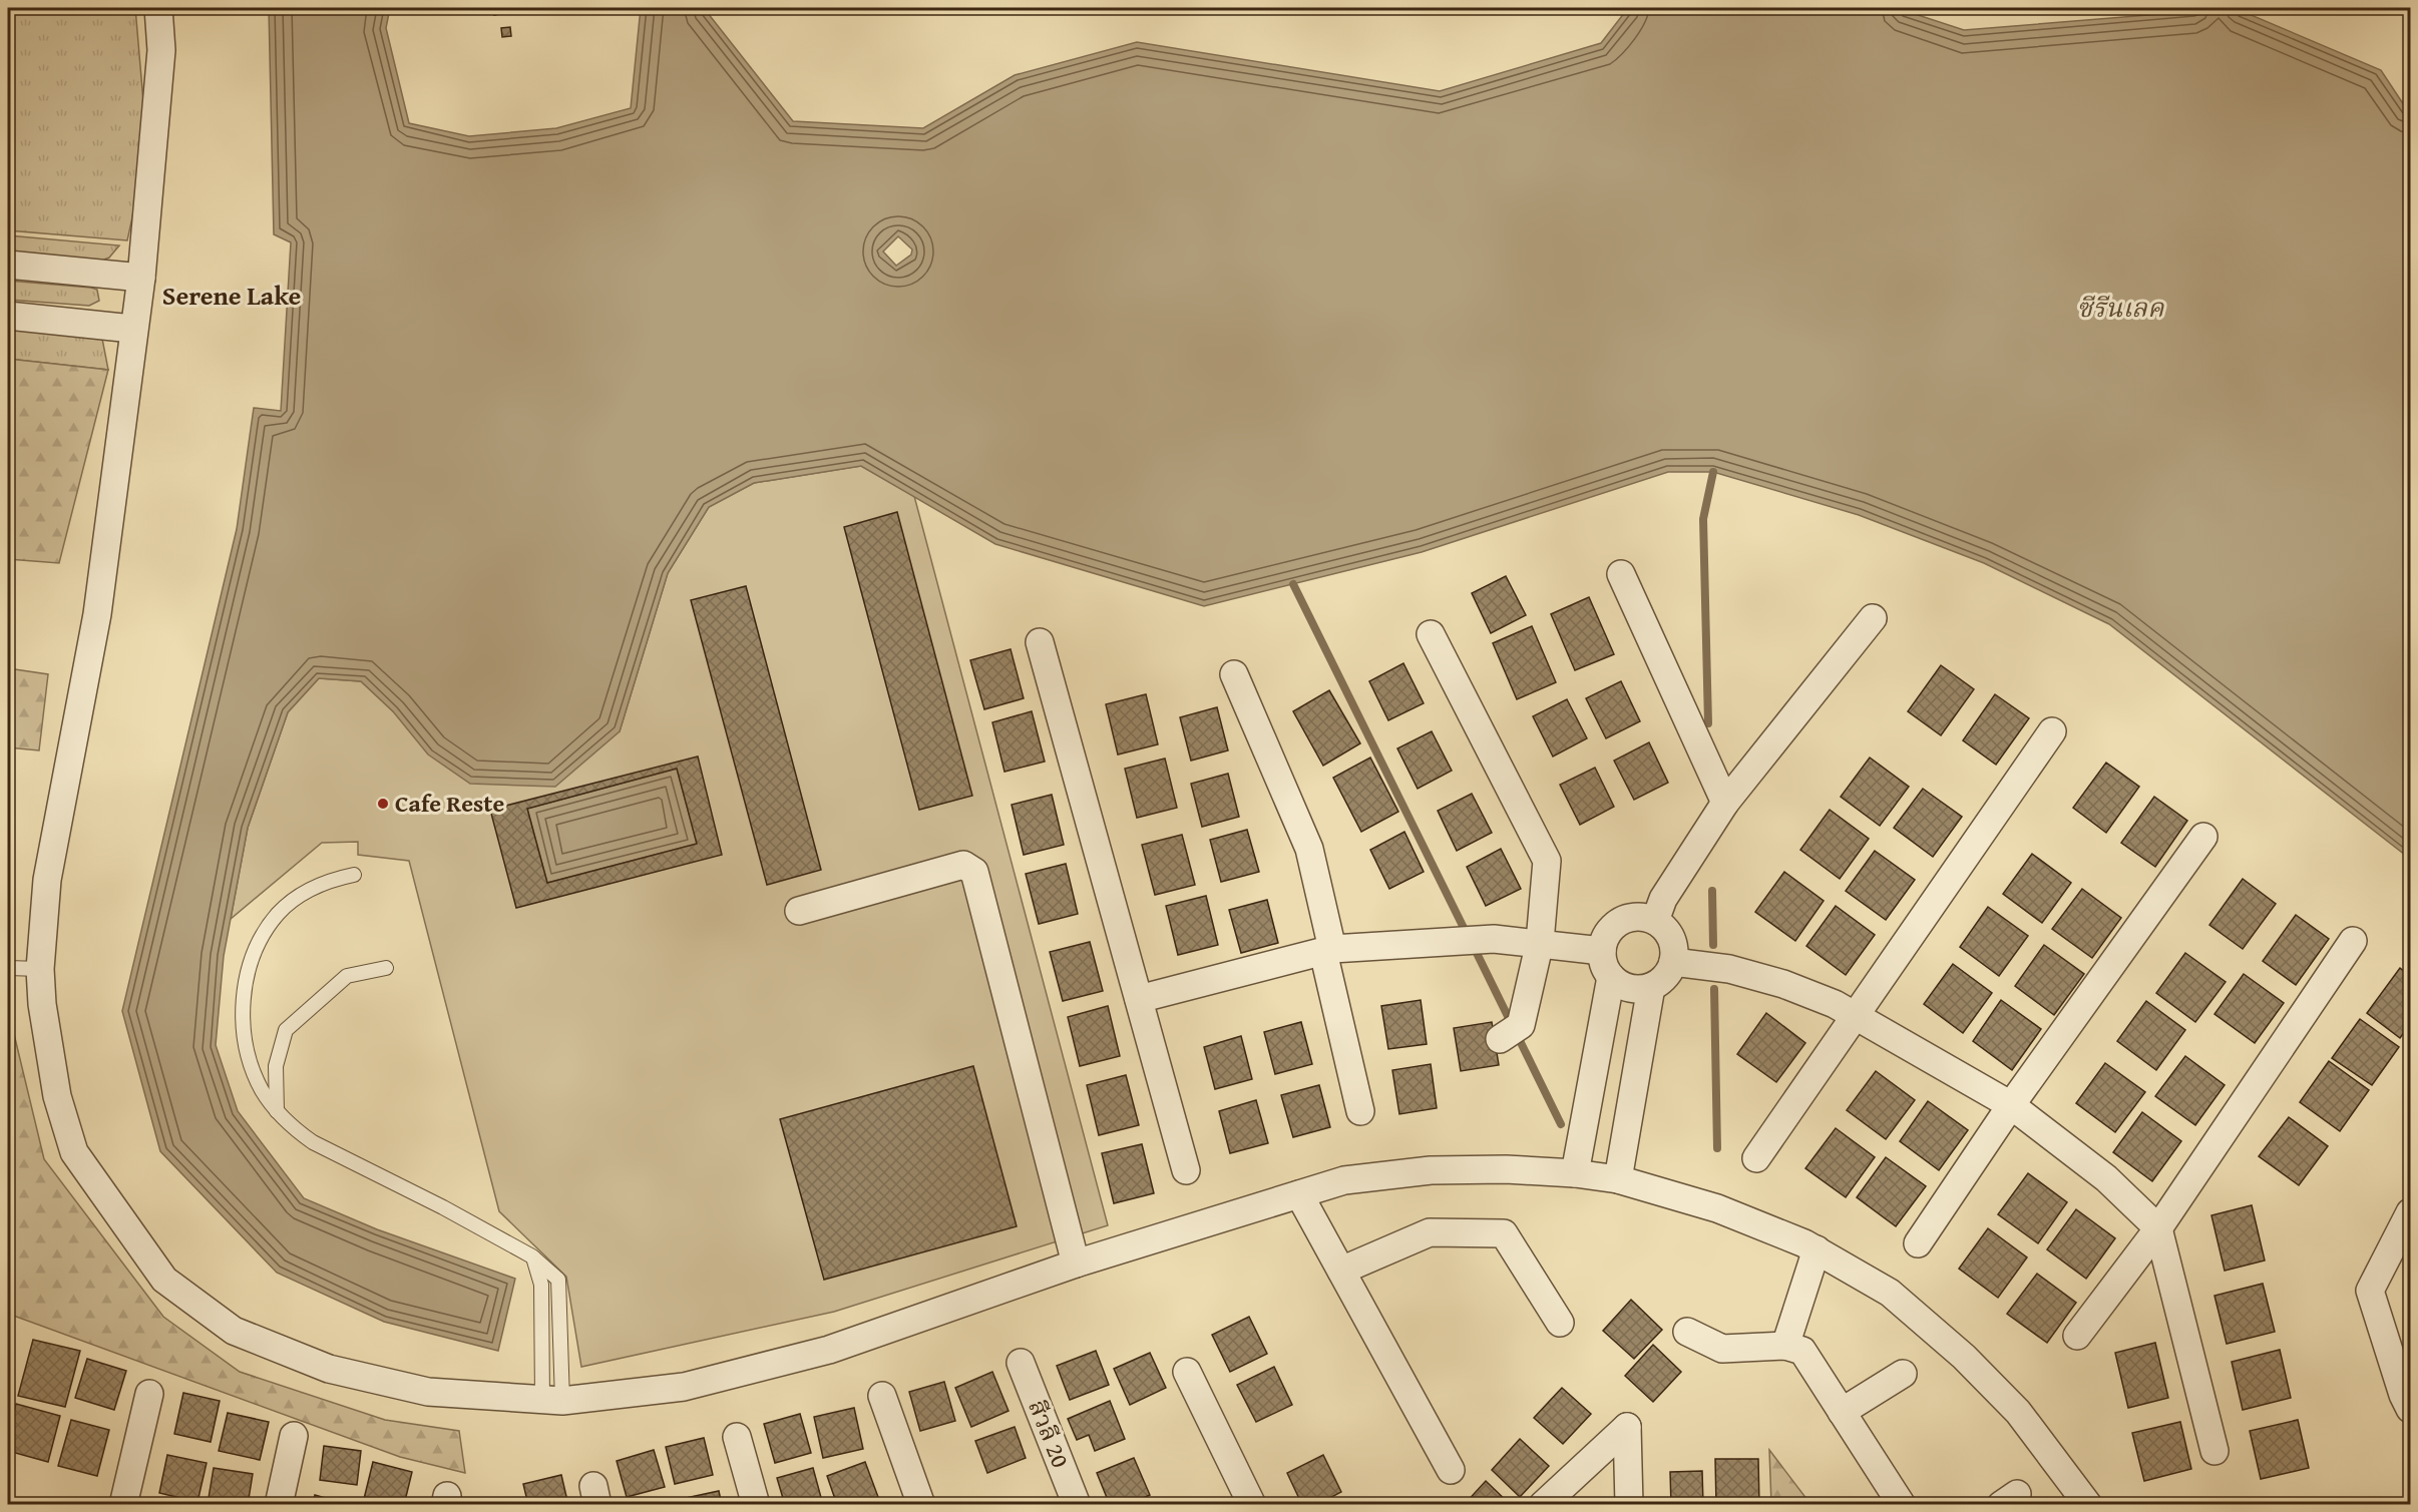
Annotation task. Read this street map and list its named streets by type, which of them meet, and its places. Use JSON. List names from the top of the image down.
{
  "streets": {
    "street": ["สีวลี 20"]
  },
  "districts": ["Serene Lake"],
  "water": ["ซีรีนเลค"],
  "places": ["Cafe Reste"]
}
